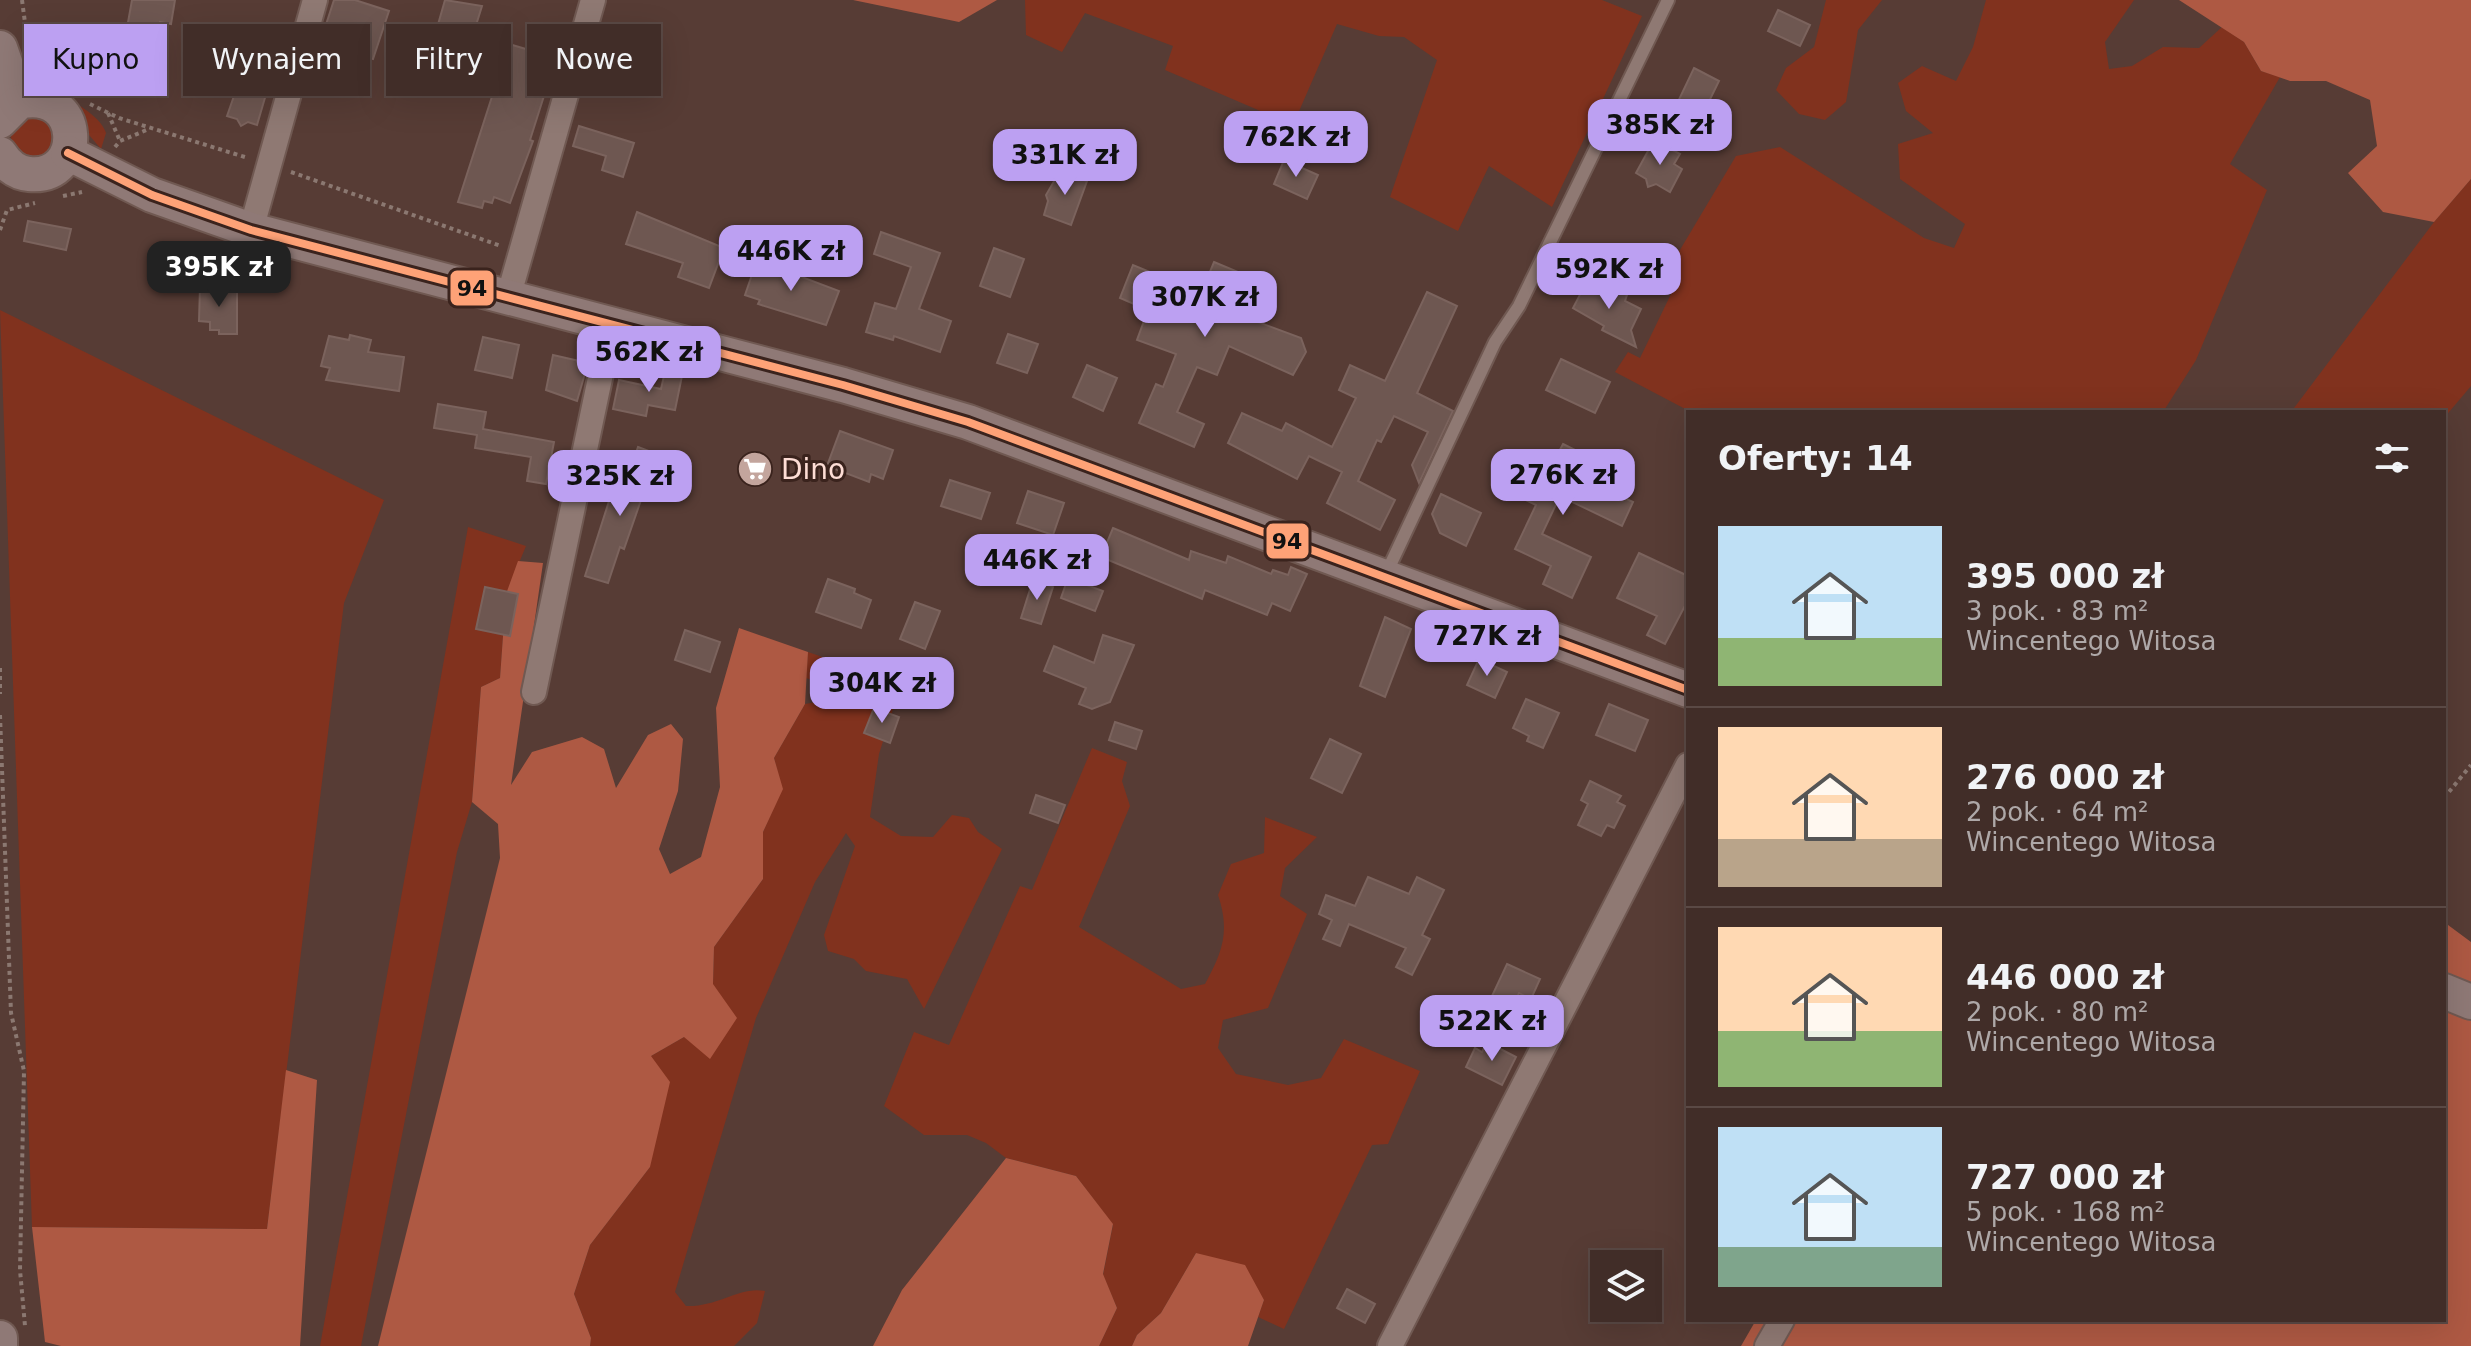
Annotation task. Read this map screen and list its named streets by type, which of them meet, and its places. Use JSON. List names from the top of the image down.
{
  "places": {
    "supermarket": ["Dino"]
  },
  "lines": ["transit line 94"],
  "page": {
    "chip": [
      "Kupno",
      "Wynajem",
      "Filtry",
      "Nowe"
    ],
    "price": [
      "385K zł",
      "762K zł",
      "331K zł",
      "446K zł",
      "395K zł",
      "592K zł",
      "307K zł",
      "562K zł",
      "276K zł",
      "325K zł",
      "446K zł",
      "727K zł",
      "304K zł",
      "522K zł"
    ],
    "heading": "Oferty: 14",
    "list": [
      {
        "name": "395 000 zł",
        "note": "3 pok. · 83 m² · Wincentego Witosa"
      },
      {
        "name": "276 000 zł",
        "note": "2 pok. · 64 m² · Wincentego Witosa"
      },
      {
        "name": "446 000 zł",
        "note": "2 pok. · 80 m² · Wincentego Witosa"
      },
      {
        "name": "727 000 zł",
        "note": "5 pok. · 168 m² · Wincentego Witosa"
      }
    ]
  }
}
